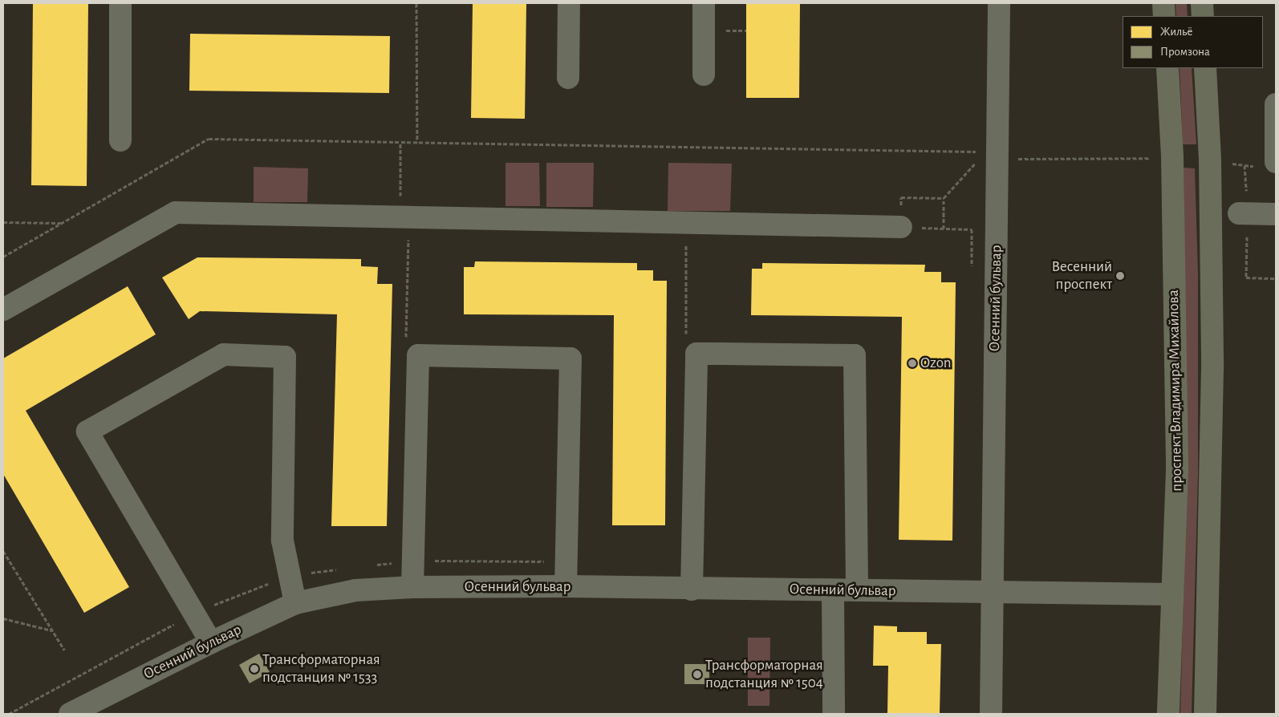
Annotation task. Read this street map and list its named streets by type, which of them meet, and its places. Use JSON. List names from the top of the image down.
{
  "streets": {
    "main road": ["проспект Владимира Михайлова"],
    "street": ["Осенний бульвар"]
  },
  "crossings": [
    ["Осенний бульвар", "проспект Владимира Михайлова"]
  ],
  "places": [
    "Весенний проспект",
    "Ozon",
    "Трансформаторная подстанция № 1533",
    "Трансформаторная подстанция № 1504"
  ],
  "legend": ["Жильё", "Промзона"]
}
